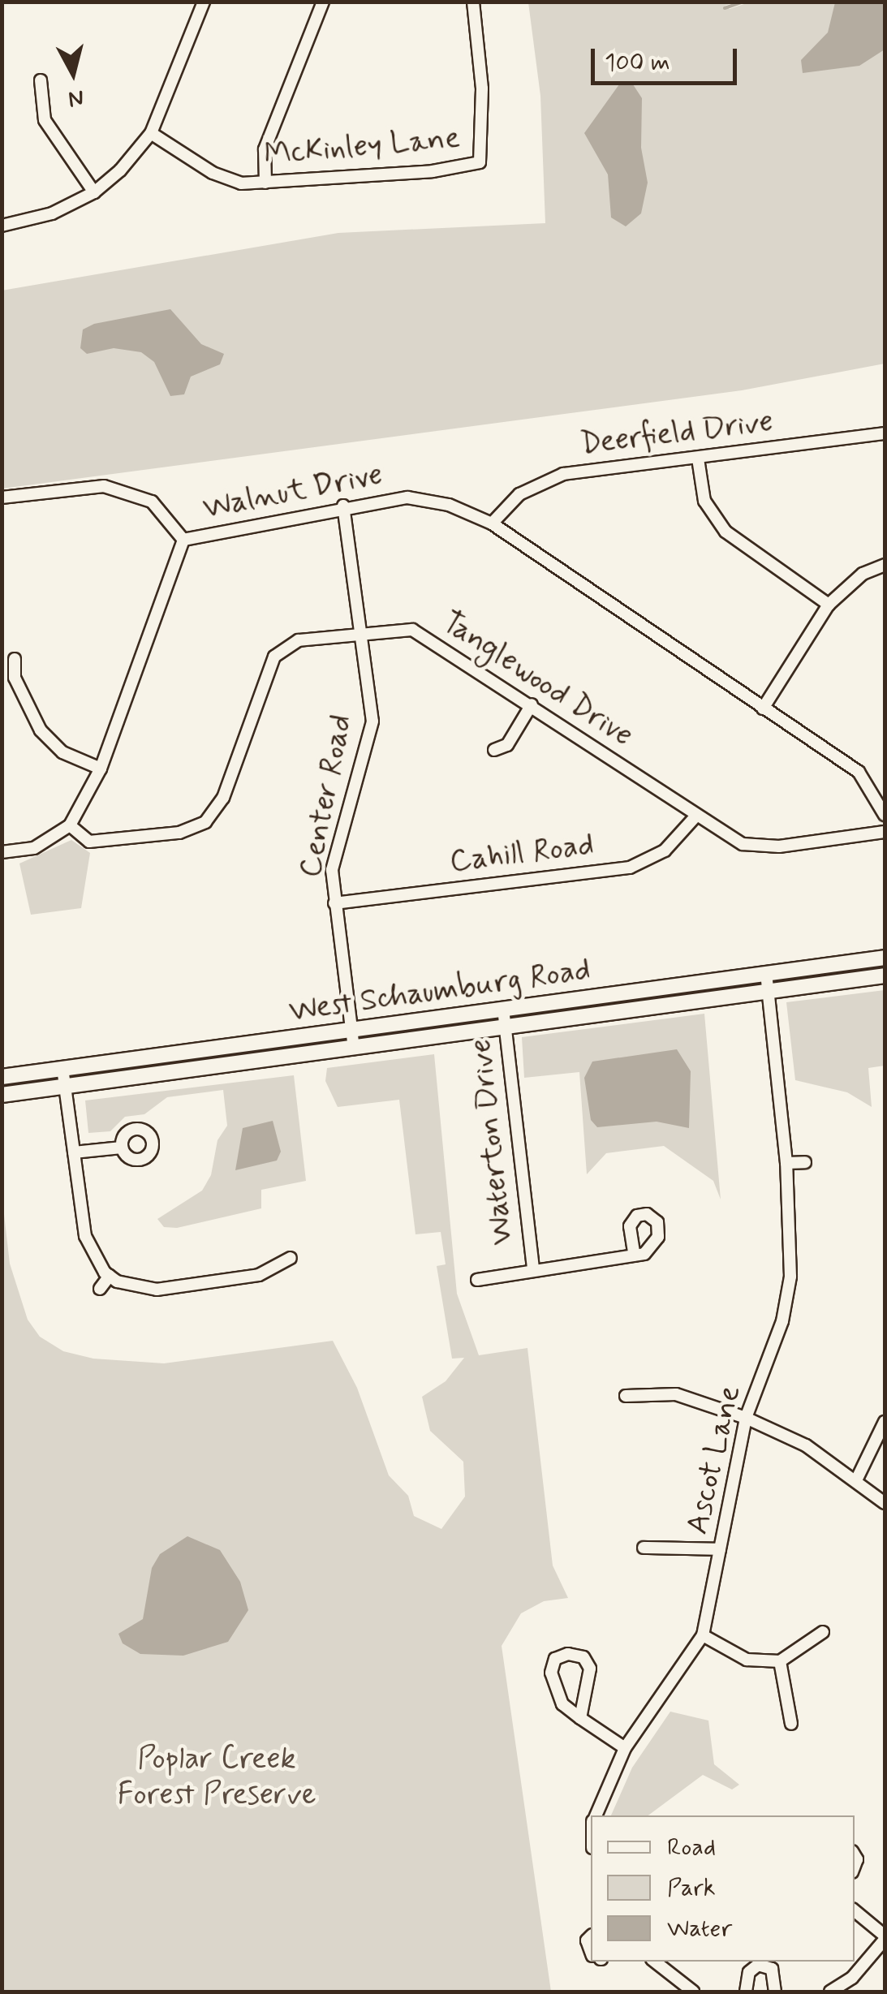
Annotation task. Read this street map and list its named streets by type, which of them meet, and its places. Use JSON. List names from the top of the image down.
{
  "streets": {
    "main road": ["West Schaumburg Road"],
    "street": [
      "McKinley Lane",
      "Deerfield Drive",
      "Walnut Drive",
      "Tanglewood Drive",
      "Center Road",
      "Cahill Road",
      "Waterton Drive",
      "Ascot Lane"
    ]
  },
  "crossings": [
    ["Deerfield Drive", "Walnut Drive"],
    ["Walnut Drive", "Tanglewood Drive"],
    ["Walnut Drive", "Center Road"],
    ["Tanglewood Drive", "Center Road"],
    ["Tanglewood Drive", "Cahill Road"],
    ["Center Road", "Cahill Road"],
    ["Center Road", "West Schaumburg Road"],
    ["West Schaumburg Road", "Waterton Drive"],
    ["West Schaumburg Road", "Ascot Lane"]
  ],
  "parks": ["Poplar Creek Forest Preserve"],
  "legend": ["Road", "Park", "Water"],
  "scale_bar": "100 m",
  "north": "bottom"
}
